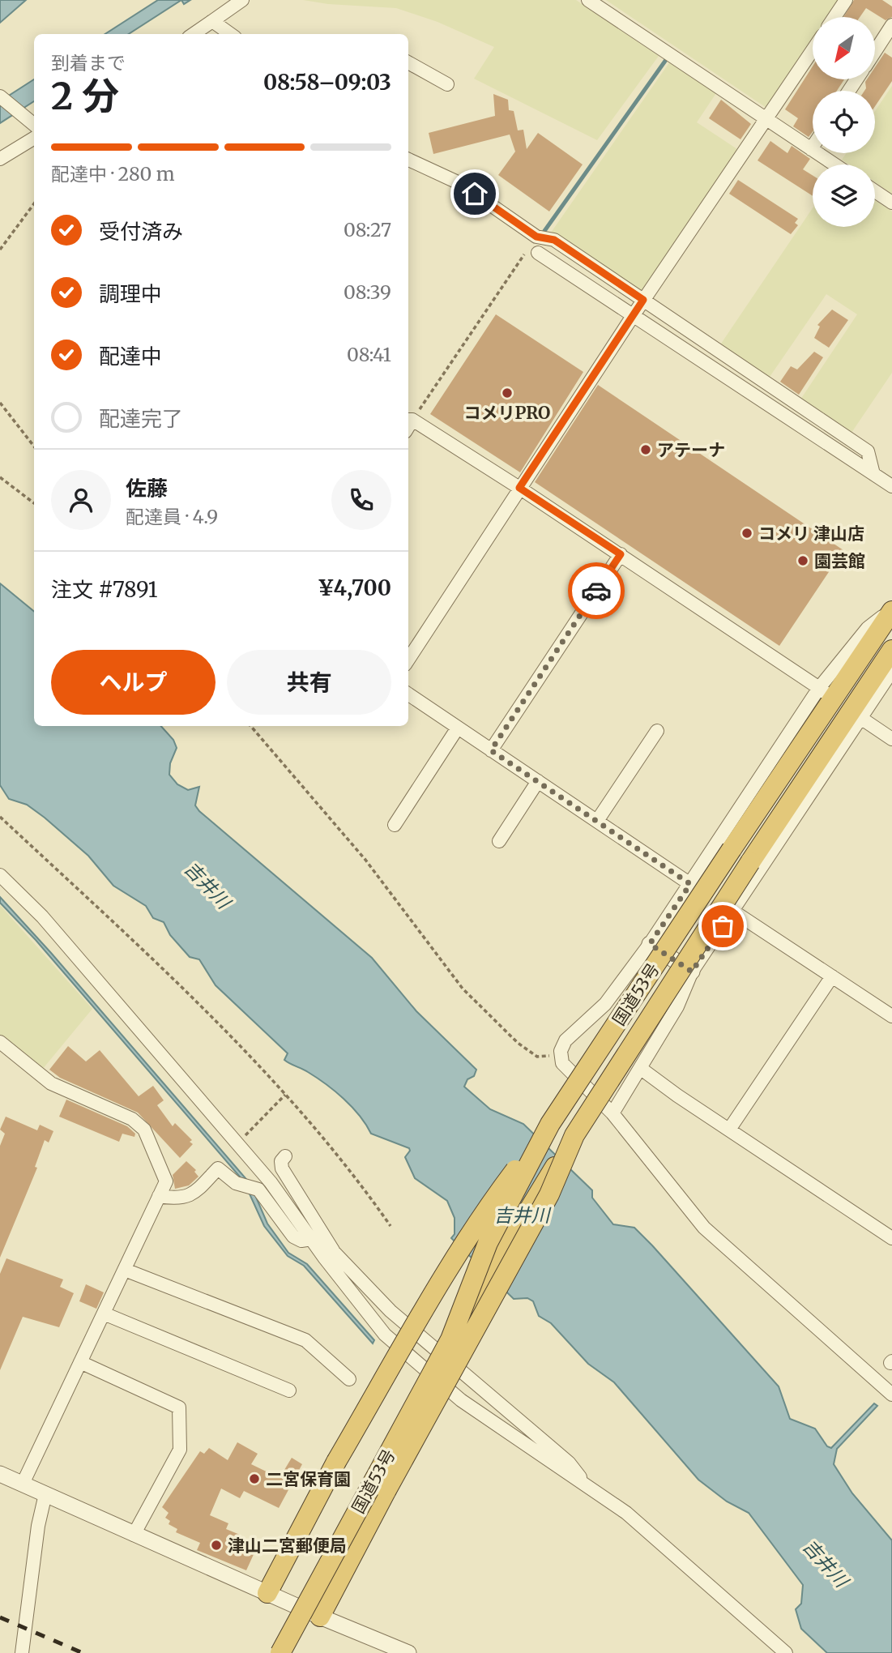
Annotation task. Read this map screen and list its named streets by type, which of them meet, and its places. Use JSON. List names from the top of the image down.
{
  "streets": {
    "highway": ["国道53号"]
  },
  "water": ["吉井川"],
  "places": [
    "コメリPRO",
    "アテーナ",
    "コメリ 津山店",
    "園芸館",
    "二宮保育園",
    "津山二宮郵便局"
  ],
  "north": "bottom left",
  "page": {
    "heading": ["2 分", "到着まで", "08:58–09:03"],
    "panel": [
      "佐藤",
      "配達員 · 4.9",
      "注文 #7891",
      "¥4,700"
    ],
    "bar": "配達中 · 280 m",
    "list": [
      ["受付済み", "08:27"],
      ["調理中", "08:39"],
      ["配達中", "08:41"],
      "配達完了"
    ],
    "buttons": ["ヘルプ", "共有"]
  }
}
